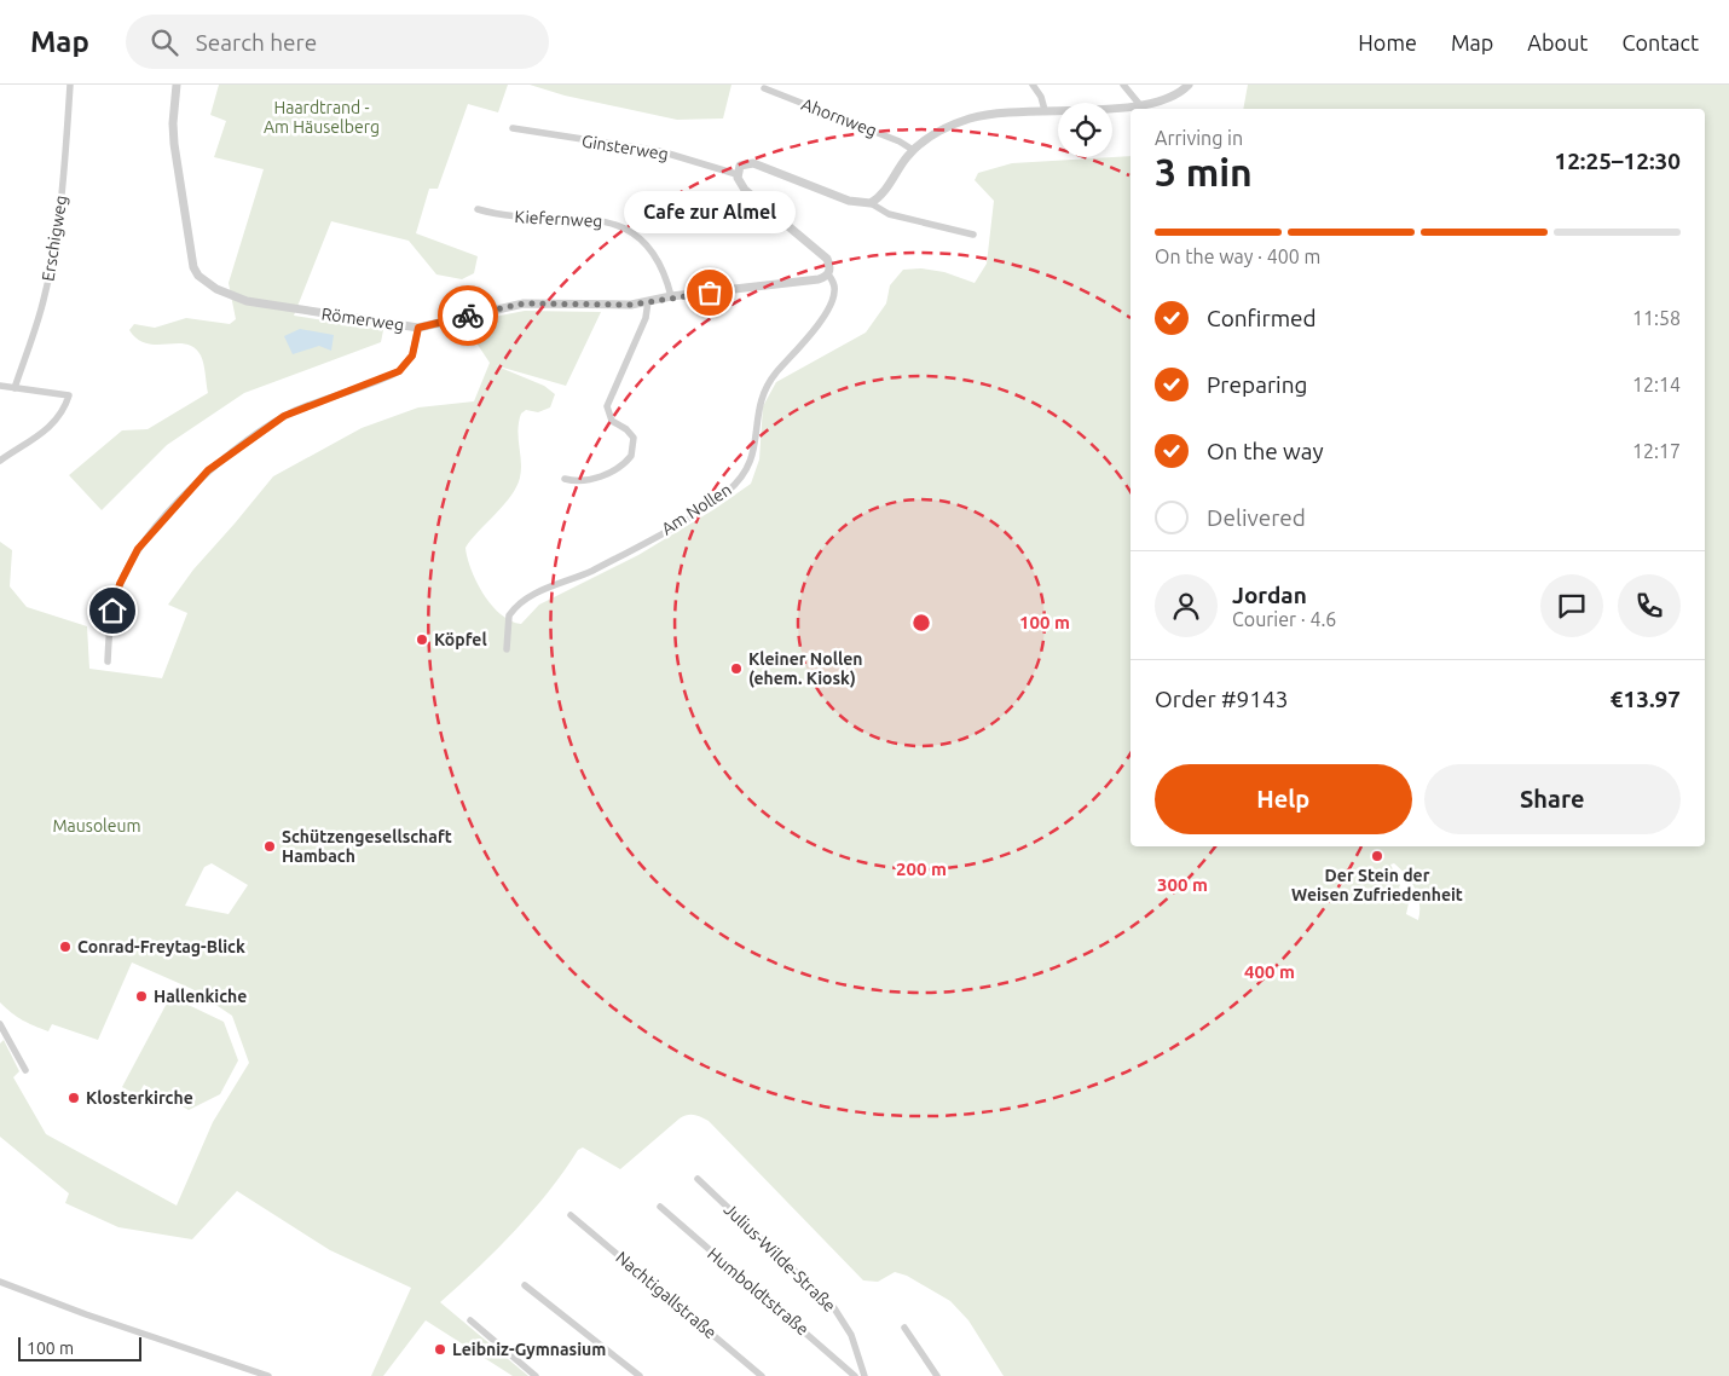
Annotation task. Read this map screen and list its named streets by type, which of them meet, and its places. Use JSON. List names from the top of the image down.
{
  "streets": {
    "street": [
      "Ahornweg",
      "Ginsterweg",
      "Kiefernweg",
      "Erschigweg",
      "Römerweg",
      "Am Nollen",
      "Julius-Wilde-Straße",
      "Humboldtstraße",
      "Nachtigallstraße"
    ]
  },
  "parks": ["Haardtrand - Am Häuselberg", "Mausoleum"],
  "places": [
    "Cafe zur Almel",
    "Köpfel",
    "Kleiner Nollen (ehem. Kiosk)",
    "Schützengesellschaft Hambach",
    "Der Stein der Weisen Zufriedenheit",
    "Conrad-Freytag-Blick",
    "Hallenkiche",
    "Klosterkirche",
    "Leibniz-Gymnasium"
  ],
  "scale_bar": "100 m",
  "page": {
    "header": "Map",
    "search": "Search here",
    "nav": [
      "Home",
      "Map",
      "About",
      "Contact"
    ],
    "heading": ["3 min", "Arriving in", "12:25–12:30"],
    "panel": [
      "Jordan",
      "Courier · 4.6",
      "Order #9143",
      "€13.97"
    ],
    "bubble": "Cafe zur Almel",
    "bar": "On the way · 400 m",
    "list": [
      ["Confirmed", "11:58"],
      ["Preparing", "12:14"],
      ["On the way", "12:17"],
      "Delivered"
    ],
    "buttons": ["Help", "Share"],
    "scale": "100 m"
  },
  "rings": [
    "100 m",
    "200 m",
    "300 m",
    "400 m"
  ]
}
